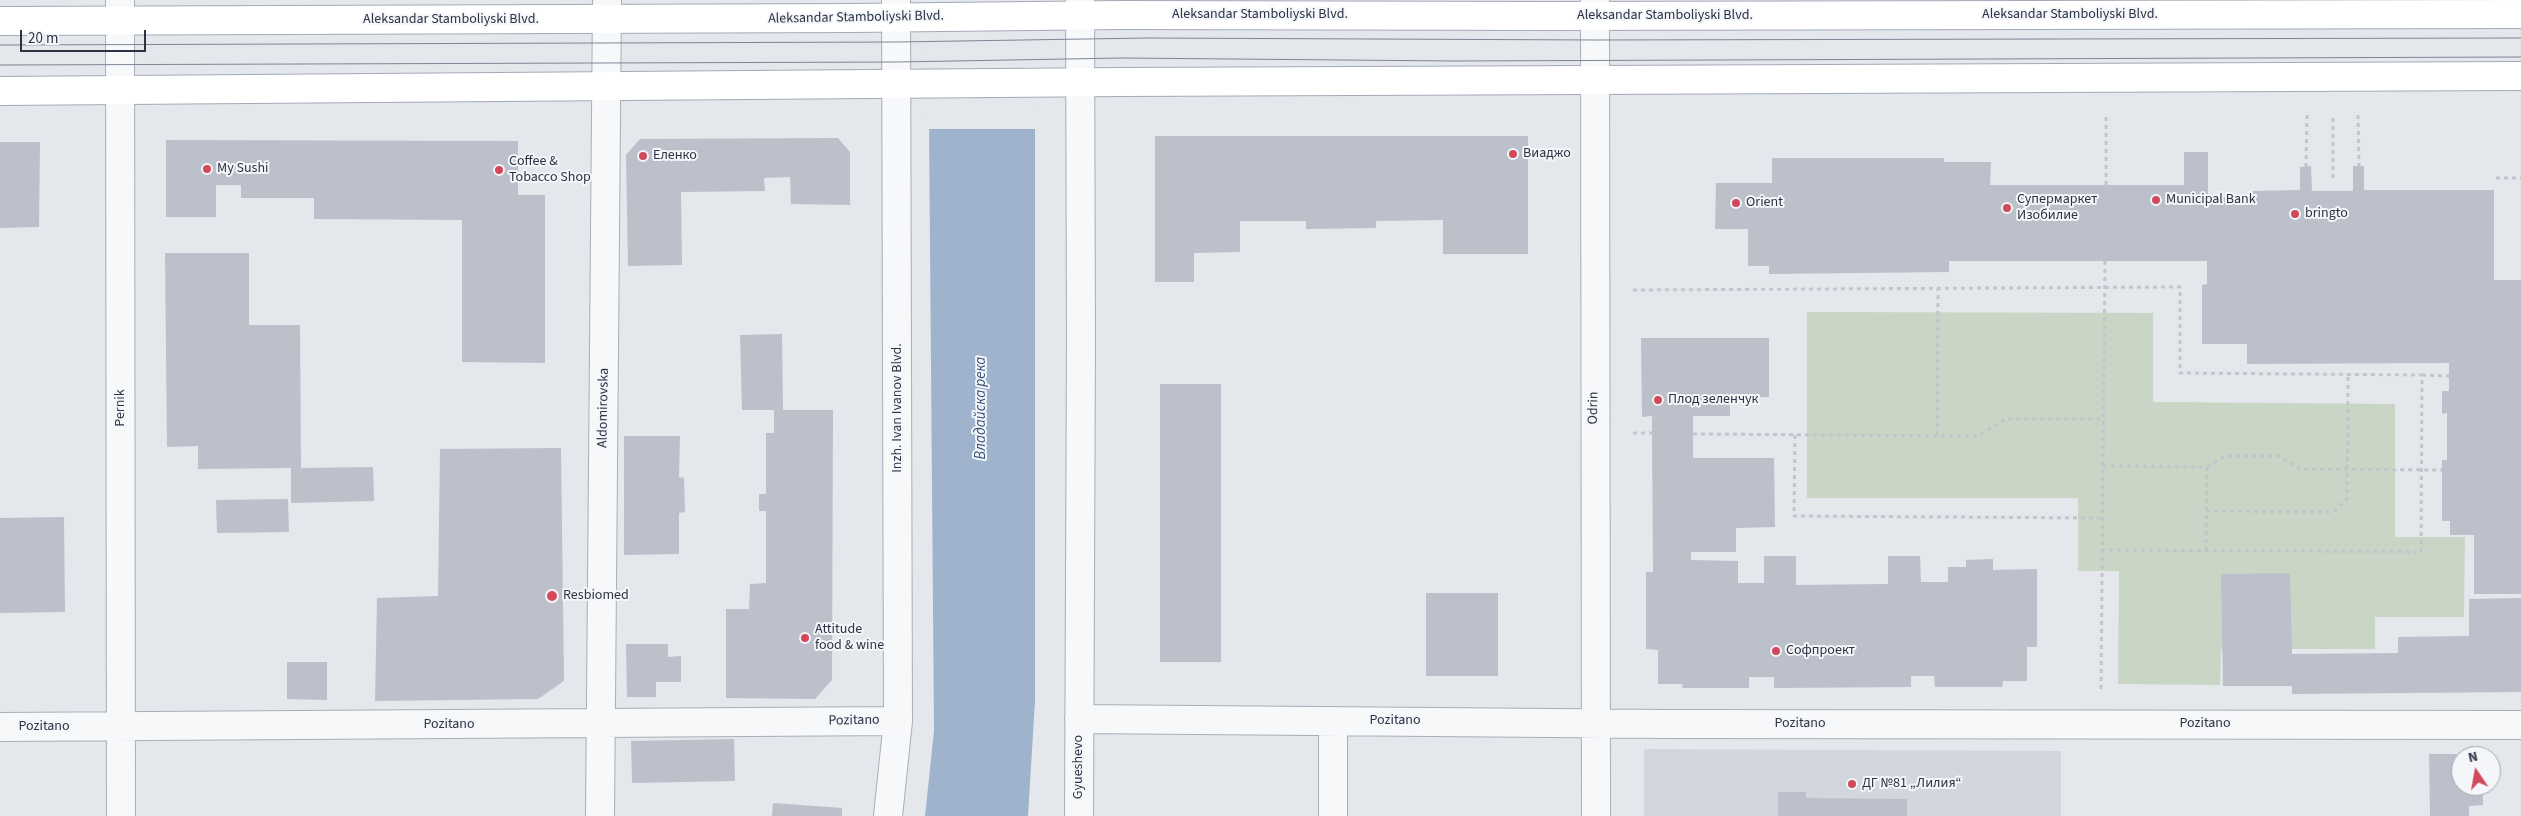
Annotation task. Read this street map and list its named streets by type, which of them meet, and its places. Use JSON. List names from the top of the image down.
{
  "streets": {
    "main road": ["Aleksandar Stamboliyski Blvd."],
    "street": [
      "Pernik",
      "Aldomirovska",
      "Inzh. Ivan Ivanov Blvd.",
      "Odrin",
      "Pozitano",
      "Gyueshevo"
    ]
  },
  "crossings": [
    ["Aleksandar Stamboliyski Blvd.", "Pernik"],
    ["Aleksandar Stamboliyski Blvd.", "Aldomirovska"],
    ["Aleksandar Stamboliyski Blvd.", "Inzh. Ivan Ivanov Blvd."],
    ["Aleksandar Stamboliyski Blvd.", "Odrin"],
    ["Pernik", "Pozitano"],
    ["Aldomirovska", "Pozitano"],
    ["Inzh. Ivan Ivanov Blvd.", "Pozitano"],
    ["Odrin", "Pozitano"],
    ["Pozitano", "Gyueshevo"]
  ],
  "water": ["Владайска река"],
  "places": [
    "Виаджо",
    "Еленко",
    "My Sushi",
    "Coffee & Tobacco Shop",
    "Municipal Bank",
    "Orient",
    "Супермаркет Изобилие",
    "bringto",
    "Плод зеленчук",
    "Resbiomed",
    "Attitude food & wine",
    "Софпроект",
    "ДГ №81 „Лилия“"
  ],
  "scale_bar": "20 m",
  "north": "top"
}
